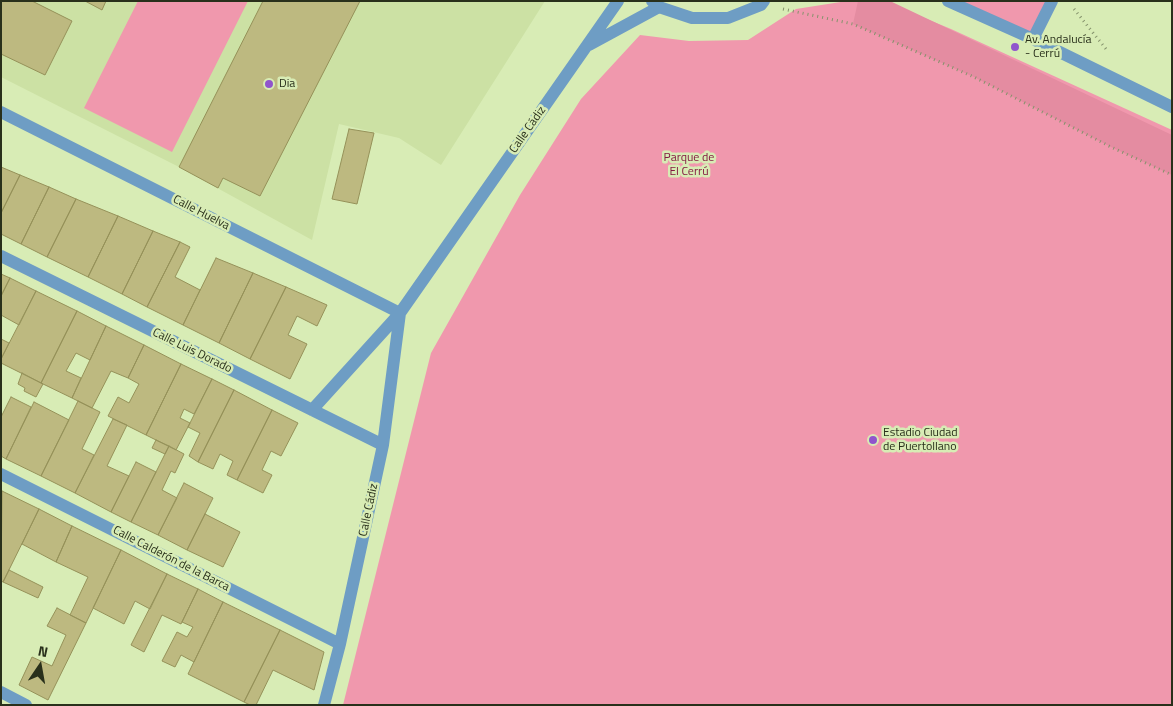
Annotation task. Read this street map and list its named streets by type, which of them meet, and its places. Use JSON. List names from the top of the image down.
{
  "streets": {
    "street": [
      "Calle Cádiz",
      "Calle Huelva",
      "Calle Luis Dorado",
      "Calle Calderón de la Barca"
    ]
  },
  "crossings": [
    ["Calle Cádiz", "Calle Huelva"],
    ["Calle Cádiz", "Calle Luis Dorado"],
    ["Calle Cádiz", "Calle Calderón de la Barca"]
  ],
  "parks": ["Parque de El Cerrú"],
  "places": ["Av. Andalucía - Cerrú", "Dia", "Estadio Ciudad de Puertollano"],
  "north": "top"
}
